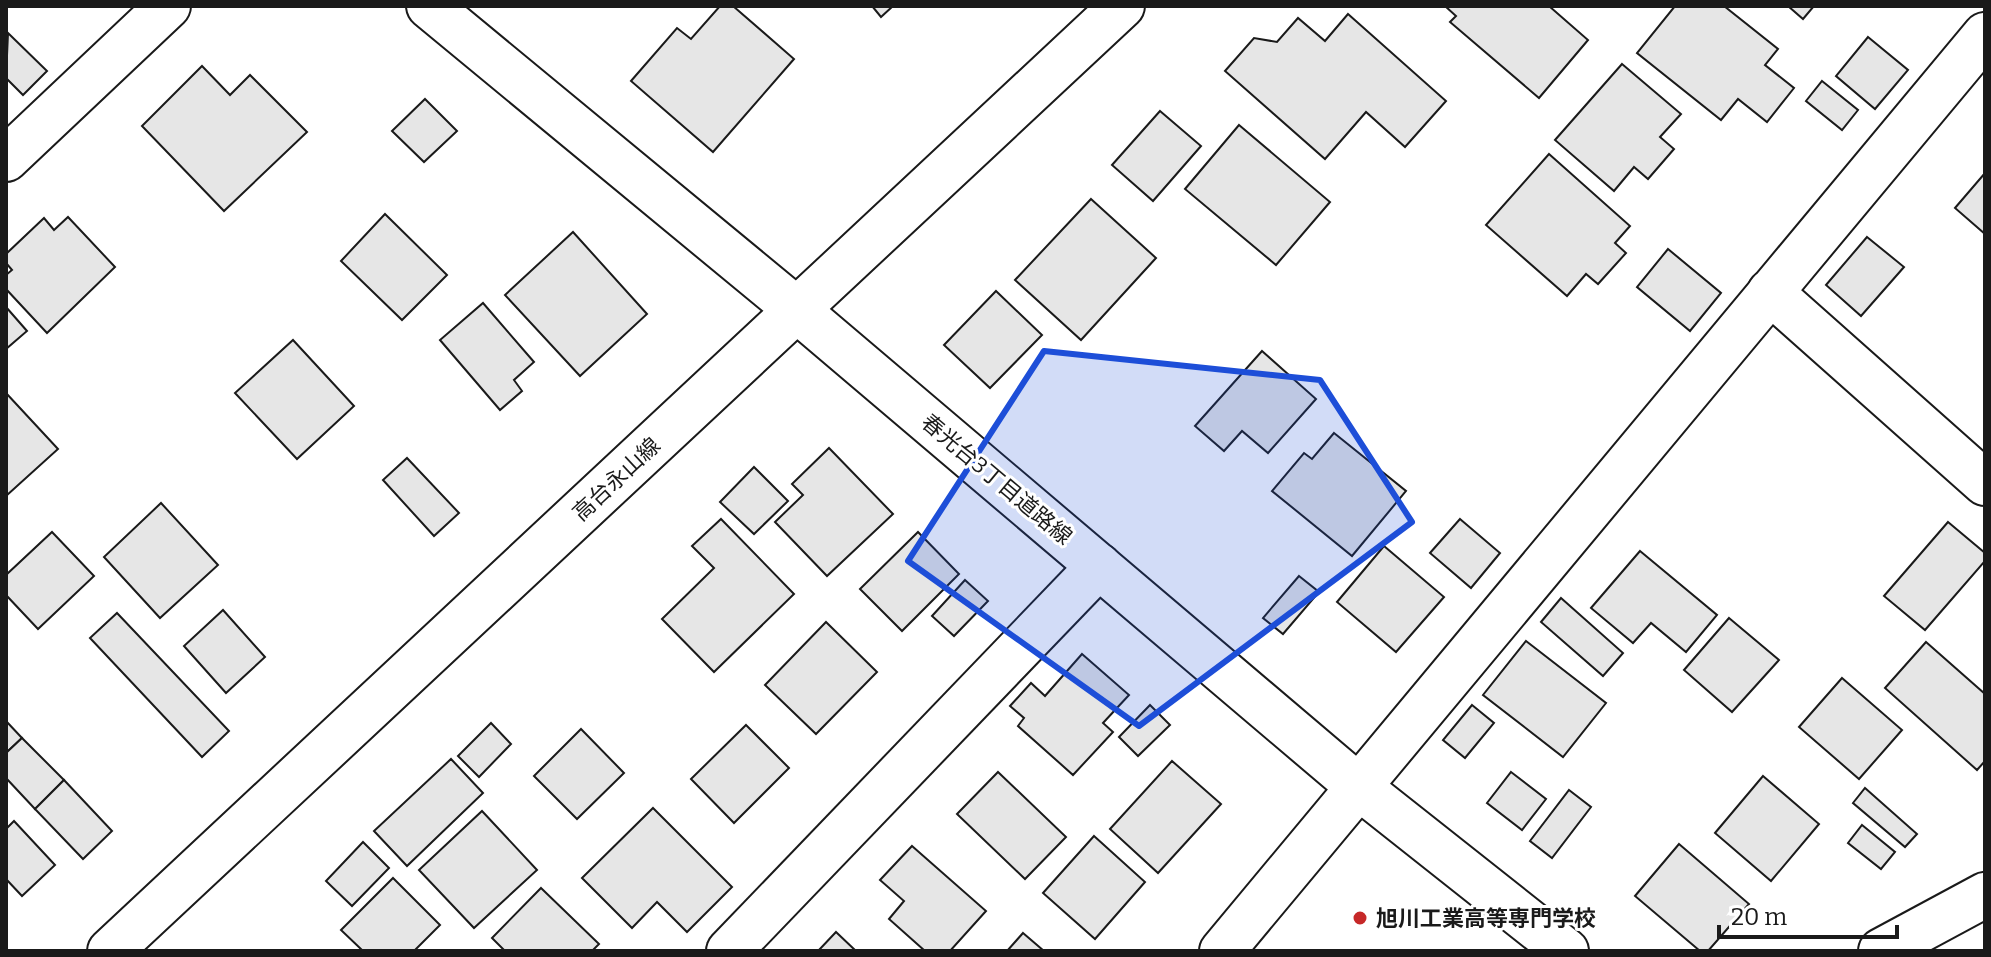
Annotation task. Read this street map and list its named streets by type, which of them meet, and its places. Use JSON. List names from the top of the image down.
{
  "streets": {
    "street": ["高台永山線", "春光台3丁目道路線"]
  },
  "crossings": [
    ["高台永山線", "春光台3丁目道路線"]
  ],
  "places": ["旭川工業高等専門学校"],
  "scale_bar": "20 m"
}
